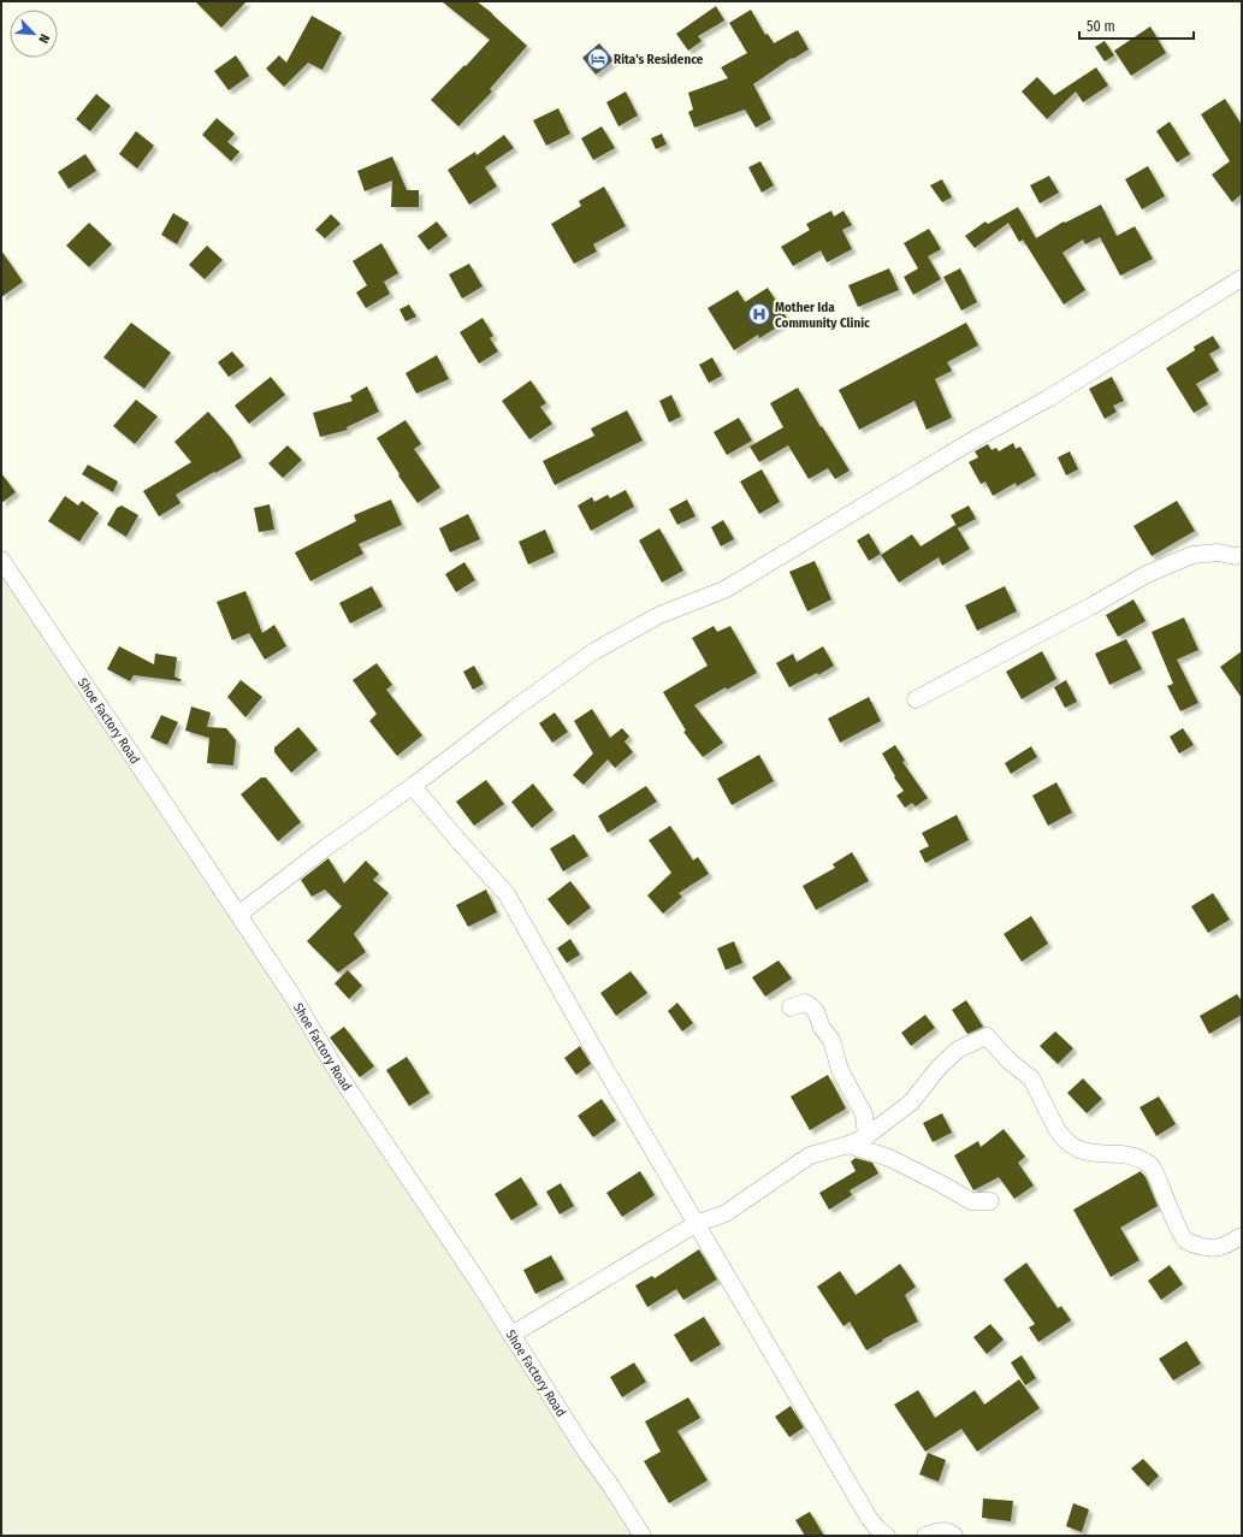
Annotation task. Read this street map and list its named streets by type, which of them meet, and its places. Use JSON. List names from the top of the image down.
{
  "streets": {
    "street": ["Shoe Factory Road"]
  },
  "places": {
    "hotel": ["Rita's Residence"],
    "hospital": ["Mother Ida Community Clinic"]
  },
  "scale_bar": "50 m",
  "north": "bottom right"
}
